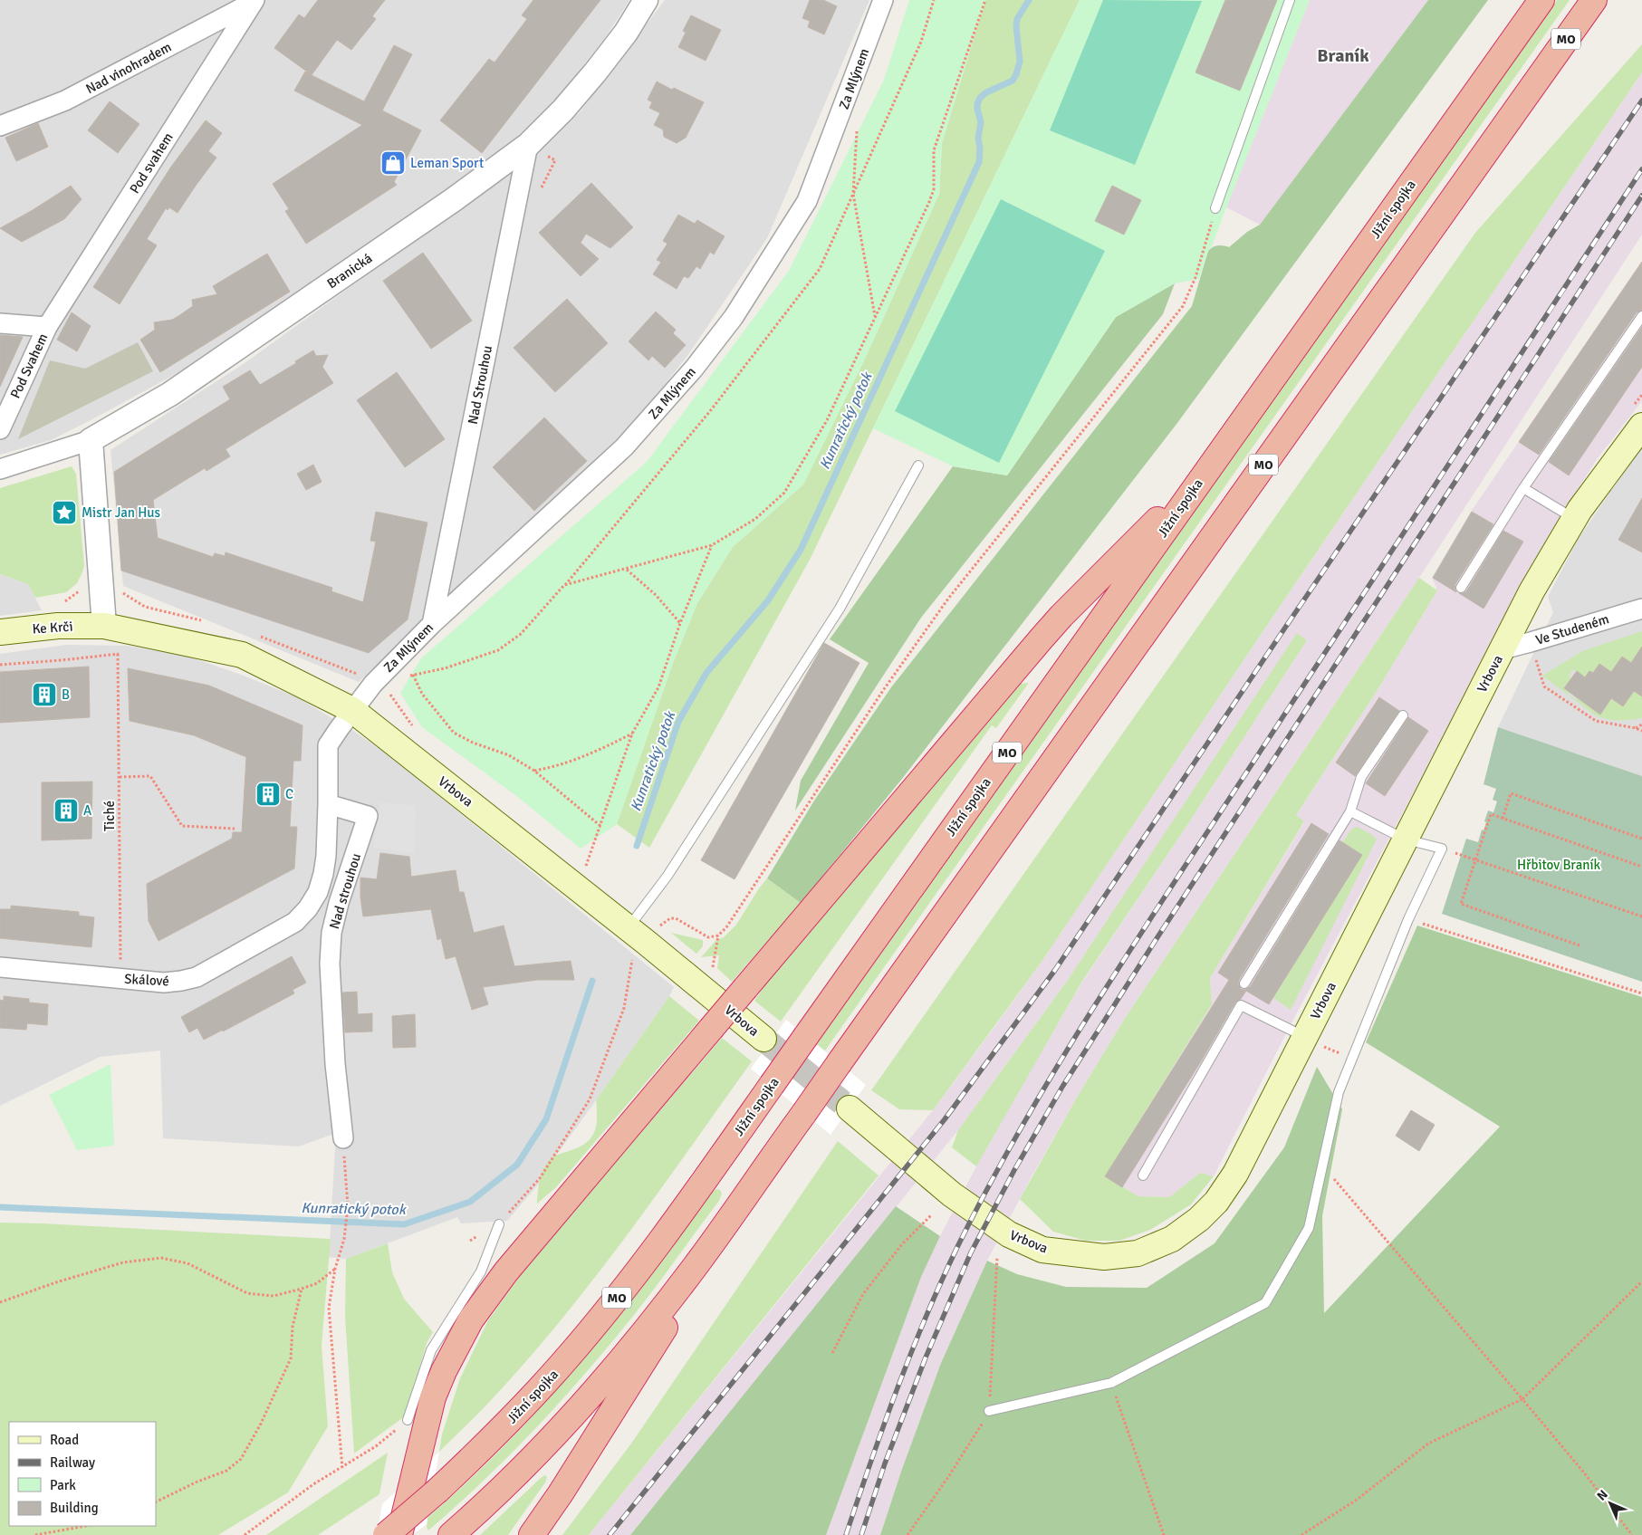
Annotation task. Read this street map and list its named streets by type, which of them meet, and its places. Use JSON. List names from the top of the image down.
{
  "streets": {
    "highway": ["MO", "Jižní spojka"],
    "main road": ["Ke Krči", "Vrbova"],
    "street": [
      "Nad vinohradem",
      "Za Mlýnem",
      "Pod svahem",
      "Branická",
      "Pod Svahem",
      "Nad Strouhou",
      "Ve Studeném",
      "Nad strouhou",
      "Skálové"
    ],
    "path": ["Tiché"]
  },
  "crossings": [
    ["Nad vinohradem", "Pod svahem"],
    ["Za Mlýnem", "Nad Strouhou"],
    ["Za Mlýnem", "Vrbova"],
    ["Pod svahem", "Pod Svahem"],
    ["Branická", "Nad Strouhou"],
    ["Ke Krči", "Vrbova"],
    ["Ve Studeném", "Vrbova"],
    ["Tiché", "Skálové"],
    ["Nad strouhou", "Skálové"]
  ],
  "districts": ["Braník"],
  "water": ["Kunratický potok"],
  "parks": ["Hřbitov Braník"],
  "places": {
    "shop": ["Leman Sport"],
    "place": ["Mistr Jan Hus"],
    "building": ["B", "C", "A"]
  },
  "legend": [
    "Road",
    "Railway",
    "Park",
    "Building"
  ],
  "north": "top left"
}
